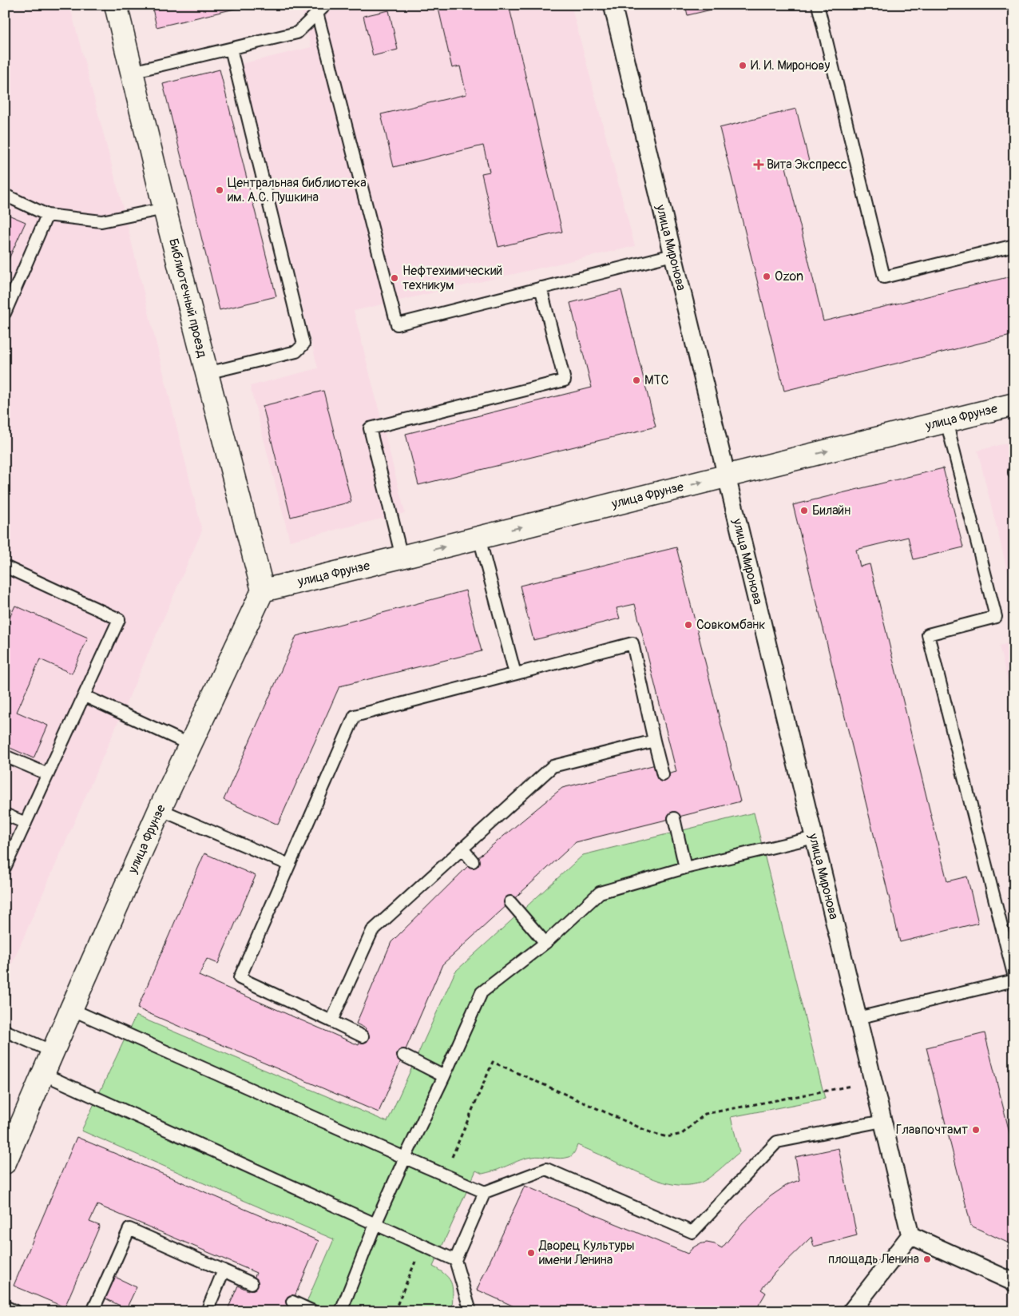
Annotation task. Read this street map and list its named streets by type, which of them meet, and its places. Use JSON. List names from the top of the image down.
{
  "streets": {
    "street": ["улица Миронова", "Библиотечный проезд", "улица Фрунзе"]
  },
  "crossings": [
    ["улица Миронова", "улица Фрунзе"],
    ["Библиотечный проезд", "улица Фрунзе"]
  ],
  "one_way": ["улица Фрунзе"],
  "places": {
    "other": [
      "И. И. Миронову",
      "Центральная библиотека им. А.С. Пушкина",
      "Ozon",
      "Нефтехимический техникум",
      "МТС",
      "Билайн",
      "Совкомбанк",
      "Главпочтамт",
      "Дворец Культуры имени Ленина",
      "площадь Ленина"
    ],
    "health": ["Вита Экспресс"]
  }
}
